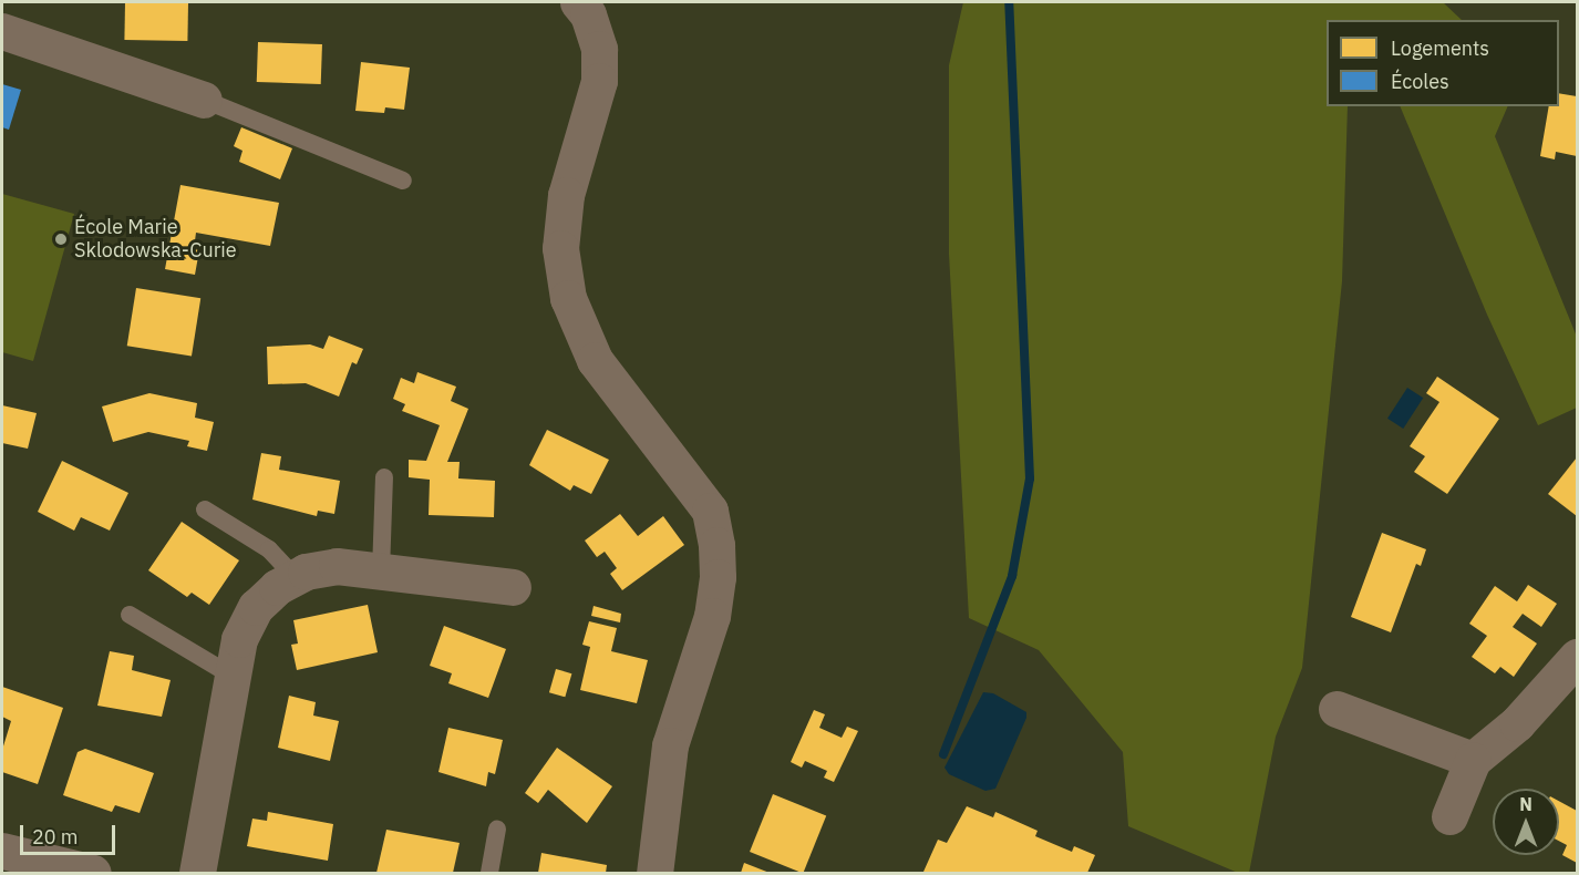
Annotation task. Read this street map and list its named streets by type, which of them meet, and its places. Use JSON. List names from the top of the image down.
{
  "places": ["École Marie Sklodowska-Curie"],
  "legend": ["Logements", "Écoles"],
  "scale_bar": "20 m",
  "north": "top"
}
